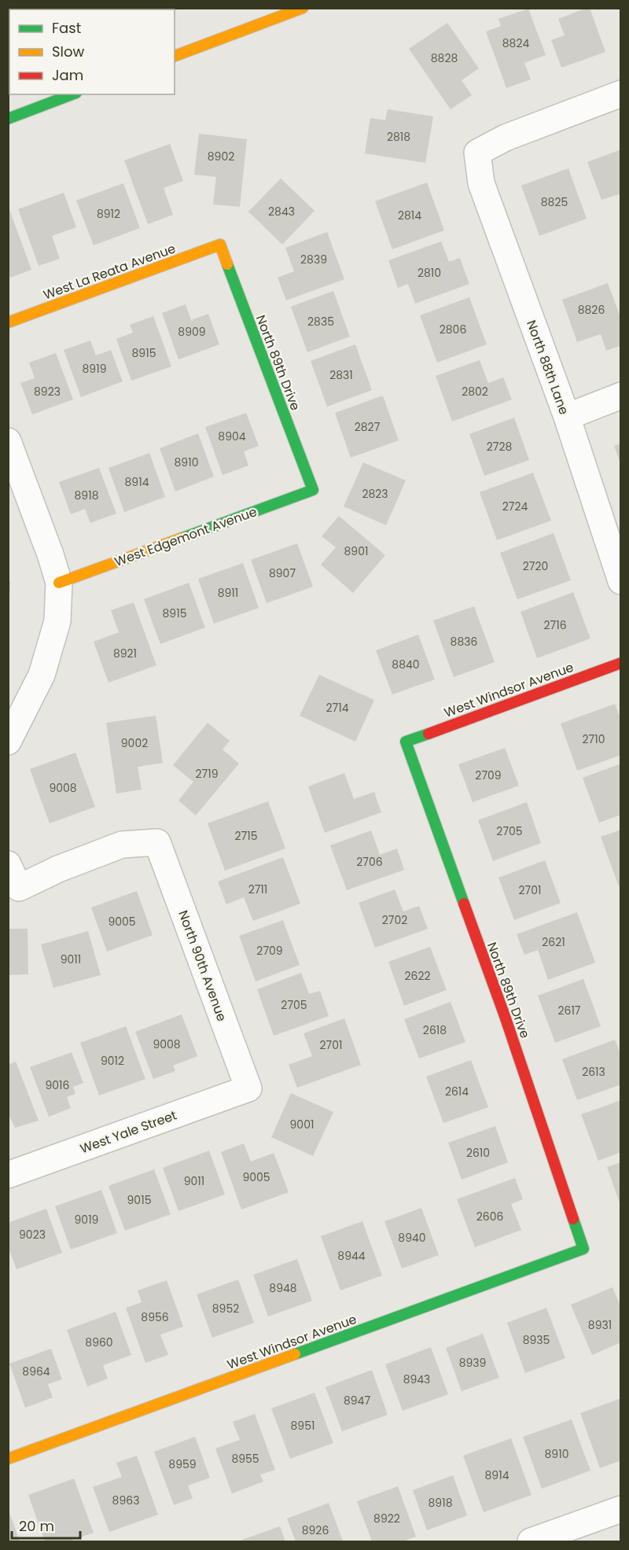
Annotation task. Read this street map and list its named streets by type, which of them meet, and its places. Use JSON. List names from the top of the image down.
{
  "streets": {
    "street": [
      "West La Reata Avenue",
      "North 89th Drive",
      "North 88th Lane",
      "West Edgemont Avenue",
      "West Windsor Avenue",
      "North 90th Avenue",
      "West Yale Street"
    ]
  },
  "crossings": [
    ["West La Reata Avenue", "North 89th Drive"],
    ["North 89th Drive", "West Edgemont Avenue"],
    ["North 89th Drive", "West Windsor Avenue"],
    ["North 90th Avenue", "West Yale Street"]
  ],
  "house_numbers": [
    "8824",
    "8828",
    "2818",
    "8902",
    "8825",
    "2843",
    "8912",
    "2814",
    "2839",
    "2810",
    "8826",
    "2835",
    "2806",
    "8909",
    "8915",
    "8919",
    "2831",
    "8923",
    "2802",
    "2827",
    "8904",
    "2728",
    "8910",
    "8914",
    "2823",
    "8918",
    "2724",
    "8901",
    "2720",
    "8907",
    "8911",
    "8915",
    "2716",
    "8836",
    "8921",
    "8840",
    "2714",
    "2710",
    "9002",
    "2719",
    "2709",
    "9008",
    "2705",
    "2715",
    "2706",
    "2711",
    "2701",
    "2702",
    "9005",
    "2621",
    "2709",
    "9011",
    "2622",
    "2705",
    "2617",
    "2618",
    "9008",
    "2701",
    "9012",
    "2613",
    "9016",
    "2614",
    "9001",
    "2610",
    "9005",
    "9011",
    "9015",
    "2606",
    "9019",
    "9023",
    "8940",
    "8944",
    "8948",
    "8952",
    "8956",
    "8931",
    "8935",
    "8960",
    "8939",
    "8964",
    "8943",
    "8947",
    "8951",
    "8910",
    "8955",
    "8959",
    "8914",
    "8963",
    "8918",
    "8922",
    "8926"
  ],
  "legend": ["Fast", "Slow", "Jam"],
  "scale_bar": "20 m"
}
